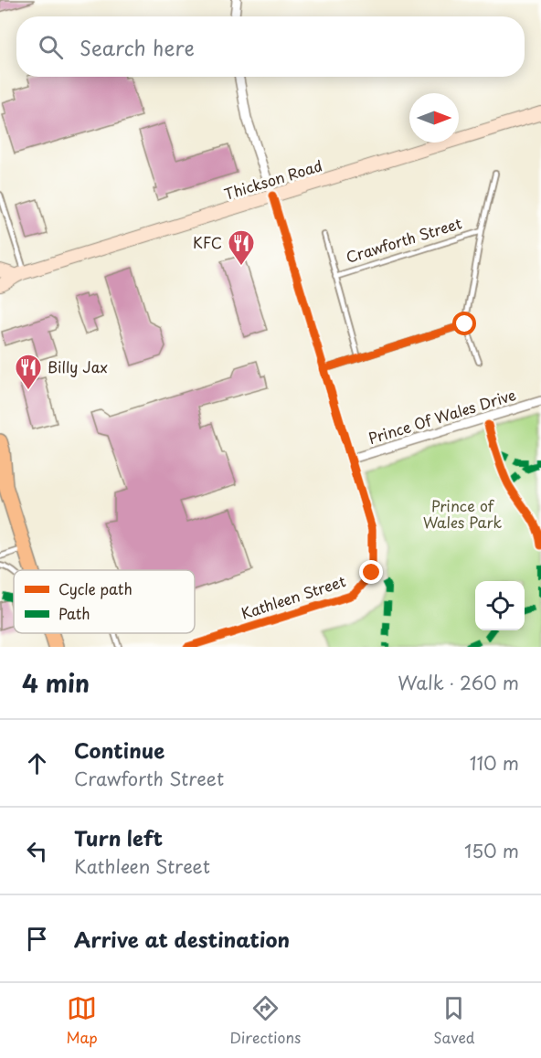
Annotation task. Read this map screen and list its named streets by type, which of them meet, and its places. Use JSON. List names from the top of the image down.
{
  "streets": {
    "main road": ["Thickson Road"],
    "street": ["Prince Of Wales Drive", "Kathleen Street"],
    "lane": ["Crawforth Street"]
  },
  "crossings": [
    ["Thickson Road", "Kathleen Street"],
    ["Prince Of Wales Drive", "Kathleen Street"]
  ],
  "parks": ["Prince of Wales Park"],
  "places": {
    "restaurant": ["KFC", "Billy Jax"]
  },
  "legend": ["Cycle path", "Path"],
  "north": "right",
  "page": {
    "search": "Search here",
    "heading": ["4 min", "Walk · 260 m"],
    "list": [
      ["Continue", "Crawforth Street", "110 m"],
      ["Turn left", "Kathleen Street", "150 m"],
      "Arrive at destination"
    ],
    "nav": ["Map", "Directions", "Saved"]
  }
}
